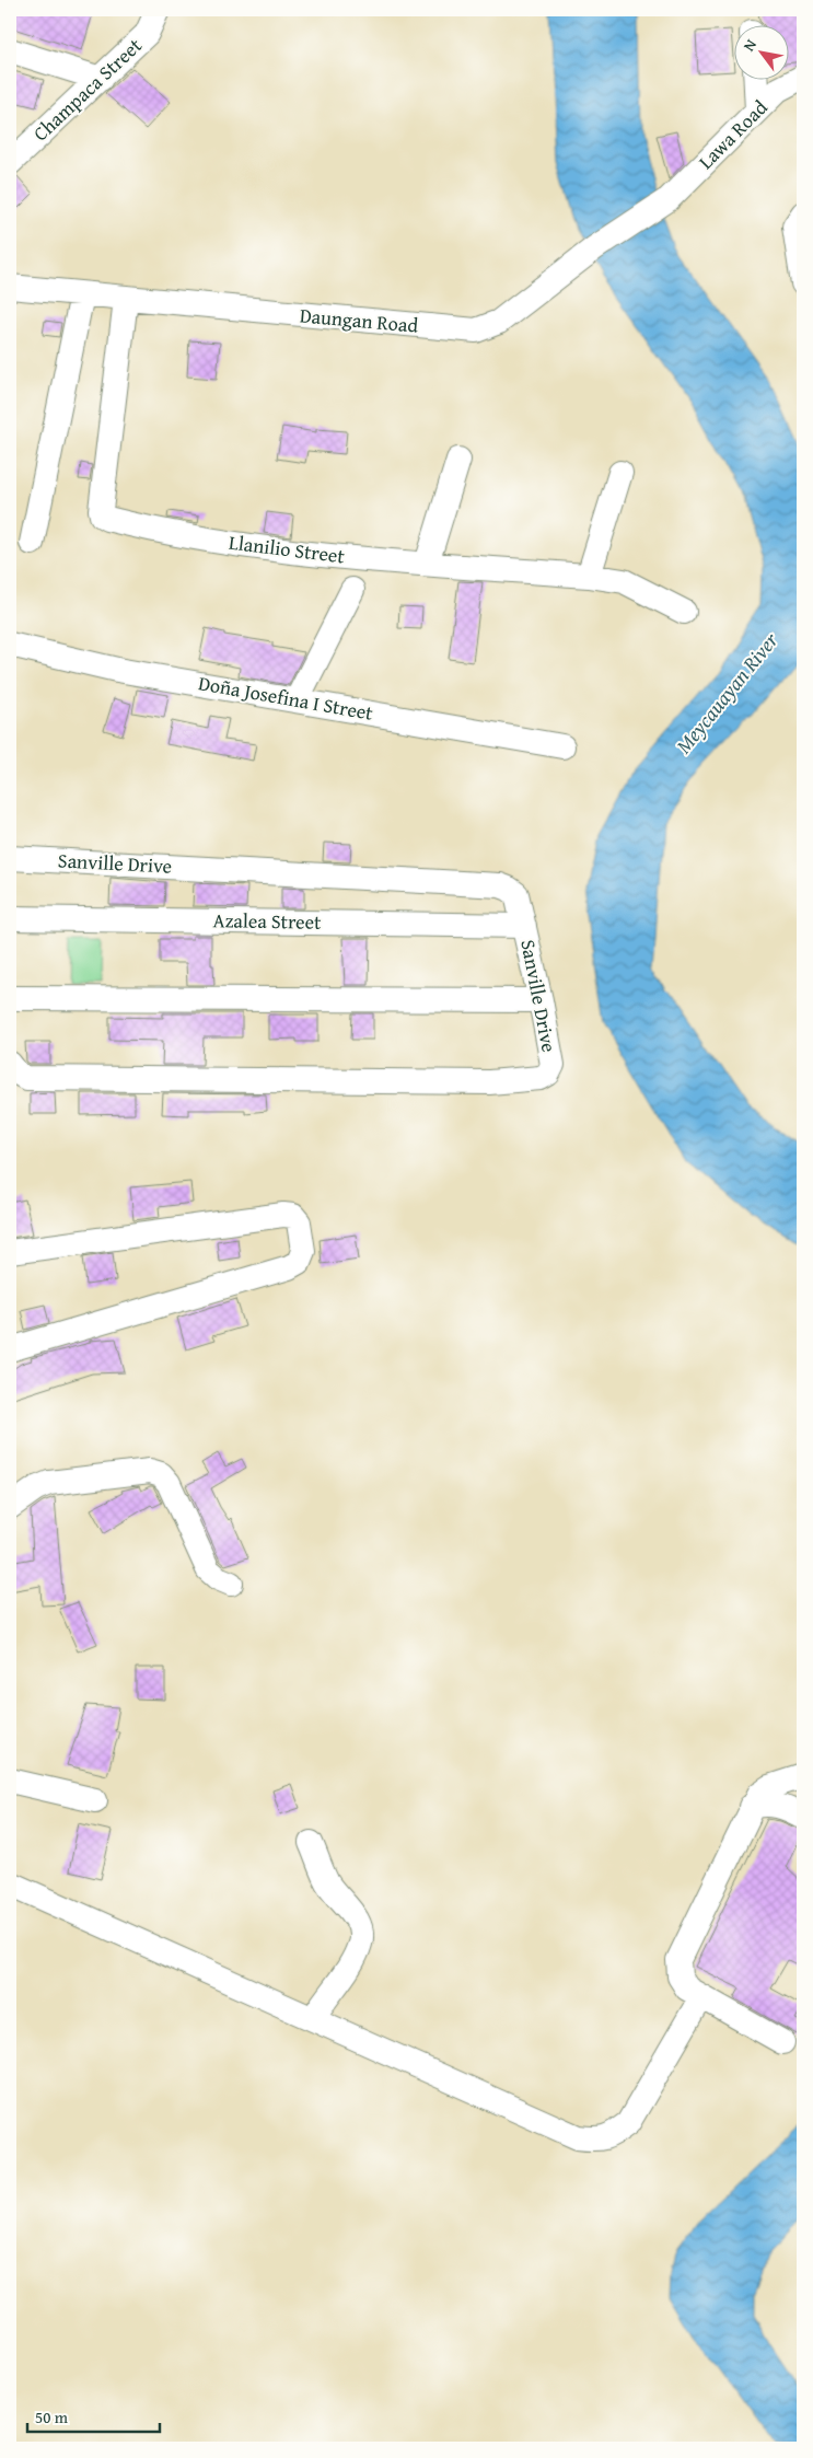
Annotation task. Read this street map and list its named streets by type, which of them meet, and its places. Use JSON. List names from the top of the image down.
{
  "streets": {
    "street": [
      "Champaca Street",
      "Lawa Road",
      "Daungan Road",
      "Llanilio Street",
      "Doña Josefina Ⅰ Street",
      "Sanville Drive",
      "Azalea Street"
    ]
  },
  "crossings": [
    ["Lawa Road", "Daungan Road"],
    ["Daungan Road", "Llanilio Street"],
    ["Sanville Drive", "Azalea Street"]
  ],
  "water": ["Meycauayan River"],
  "scale_bar": "50 m",
  "north": "top left"
}
